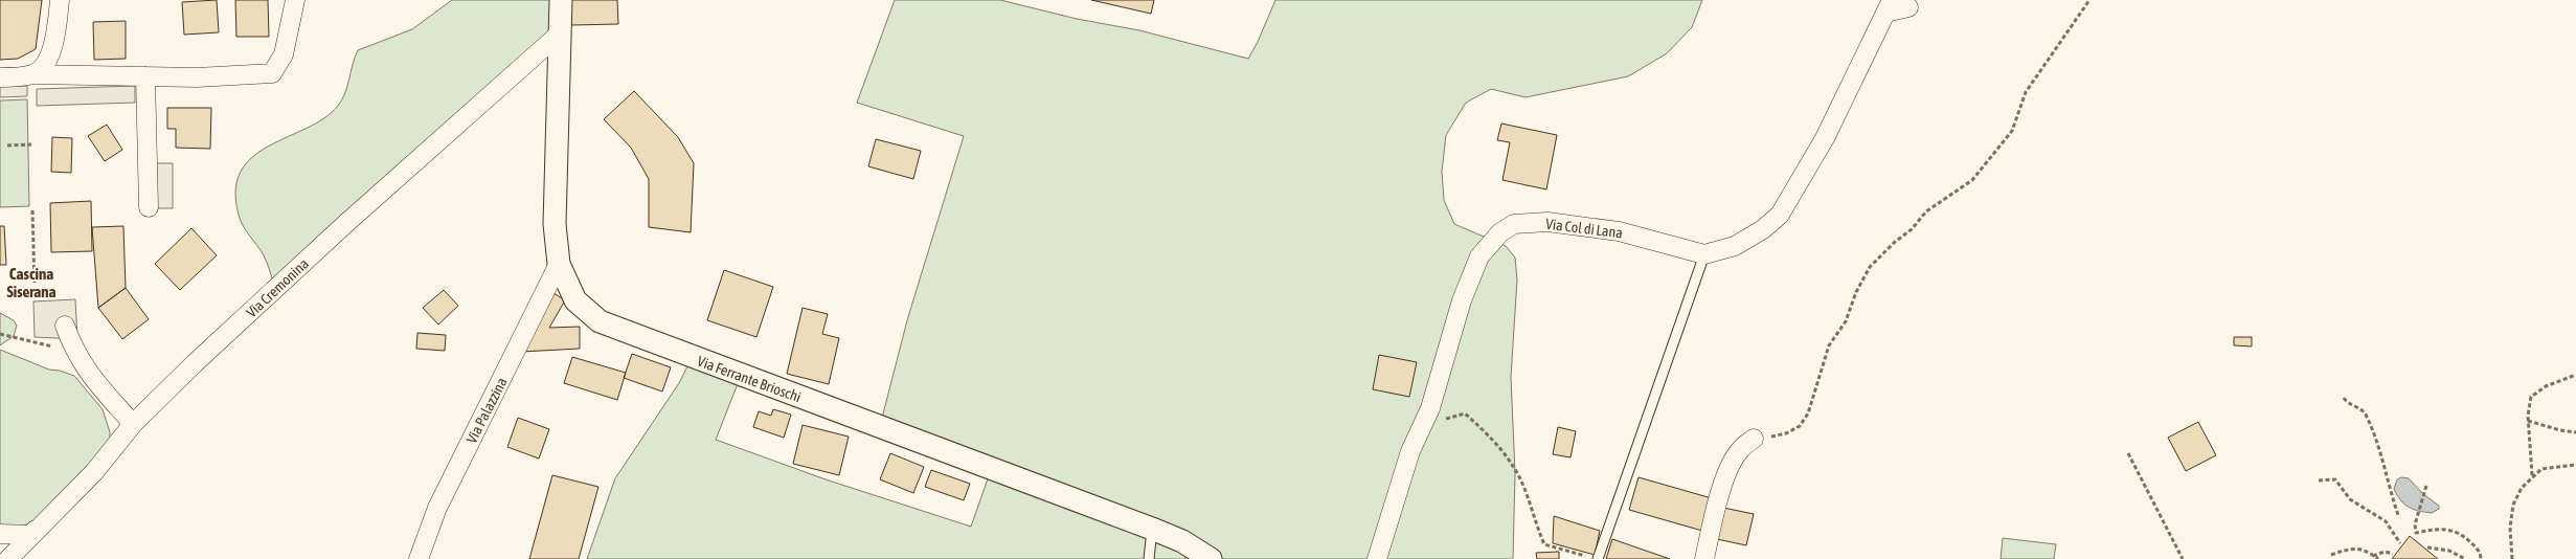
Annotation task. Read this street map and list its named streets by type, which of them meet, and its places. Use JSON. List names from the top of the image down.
{
  "streets": {
    "street": [
      "Via Col di Lana",
      "Via Cremonina",
      "Via Ferrante Brioschi",
      "Via Palazzina"
    ]
  },
  "crossings": [
    ["Via Cremonina", "Via Ferrante Brioschi"],
    ["Via Ferrante Brioschi", "Via Palazzina"]
  ],
  "districts": ["Cascina Siserana"]
}
